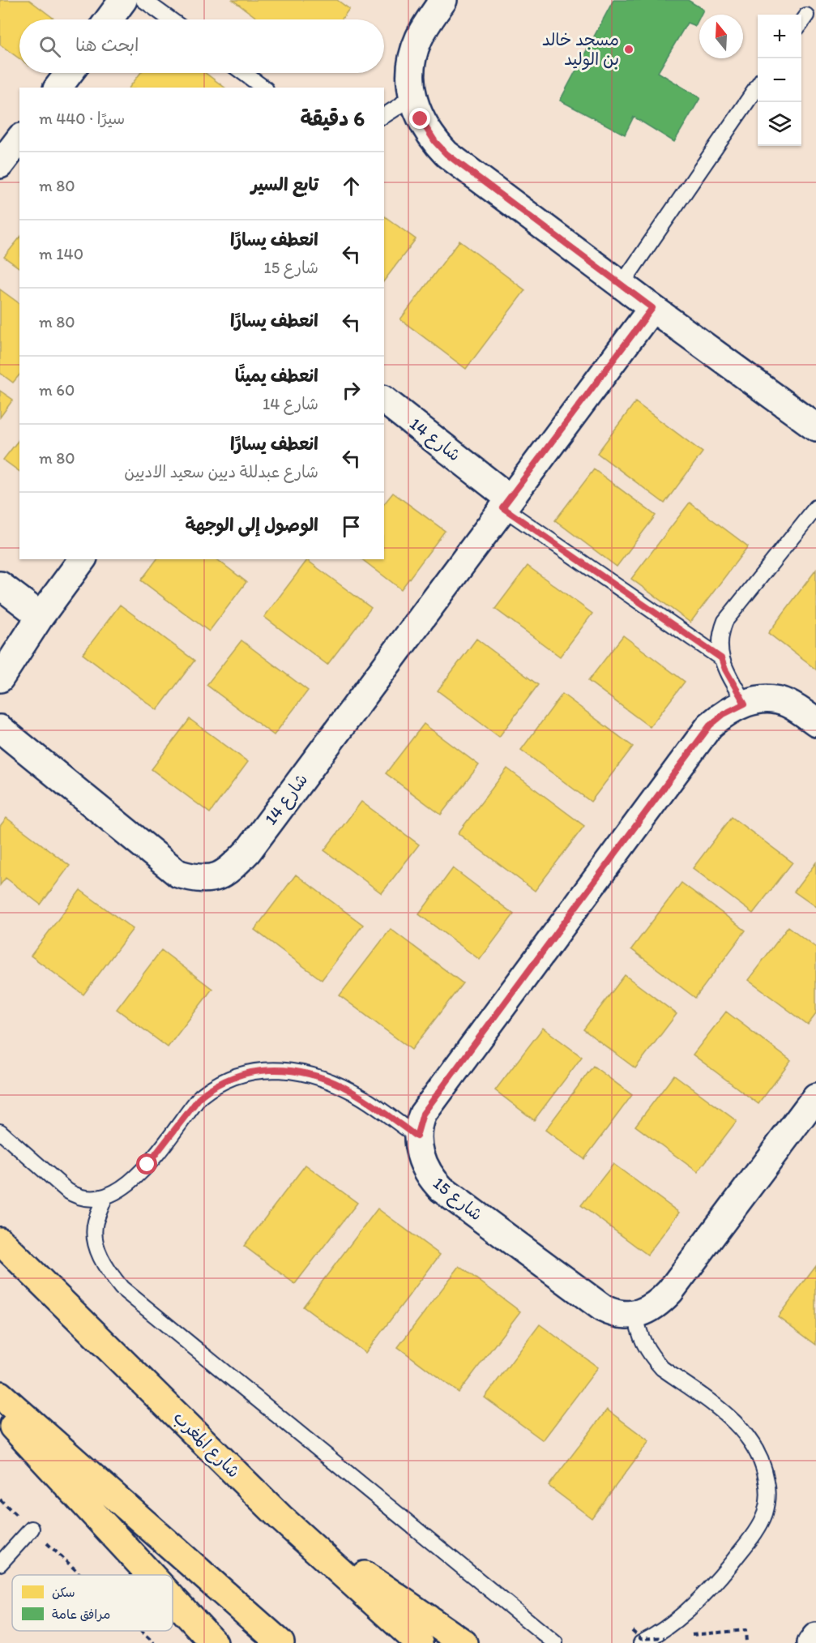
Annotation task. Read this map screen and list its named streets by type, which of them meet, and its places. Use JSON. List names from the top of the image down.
{
  "streets": {
    "highway": ["شارع المغرب"],
    "street": ["شارع 14", "شارع 15"]
  },
  "places": ["مسجد خالد بن الوليد"],
  "legend": ["سكن", "مرافق عامة"],
  "north": "top",
  "page": {
    "map_buttons": ["+", "−"],
    "search": "ابحث هنا",
    "heading": ["6 دقيقة", "سيرًا · 440 m"],
    "list": [
      ["تابع السير", "80 m"],
      ["انعطف يسارًا", "شارع 15", "140 m"],
      ["انعطف يسارًا", "80 m"],
      ["انعطف يمينًا", "شارع 14", "60 m"],
      ["انعطف يسارًا", "شارع عبدللة ديين سعيد الاديين", "80 m"],
      "الوصول إلى الوجهة"
    ]
  }
}
